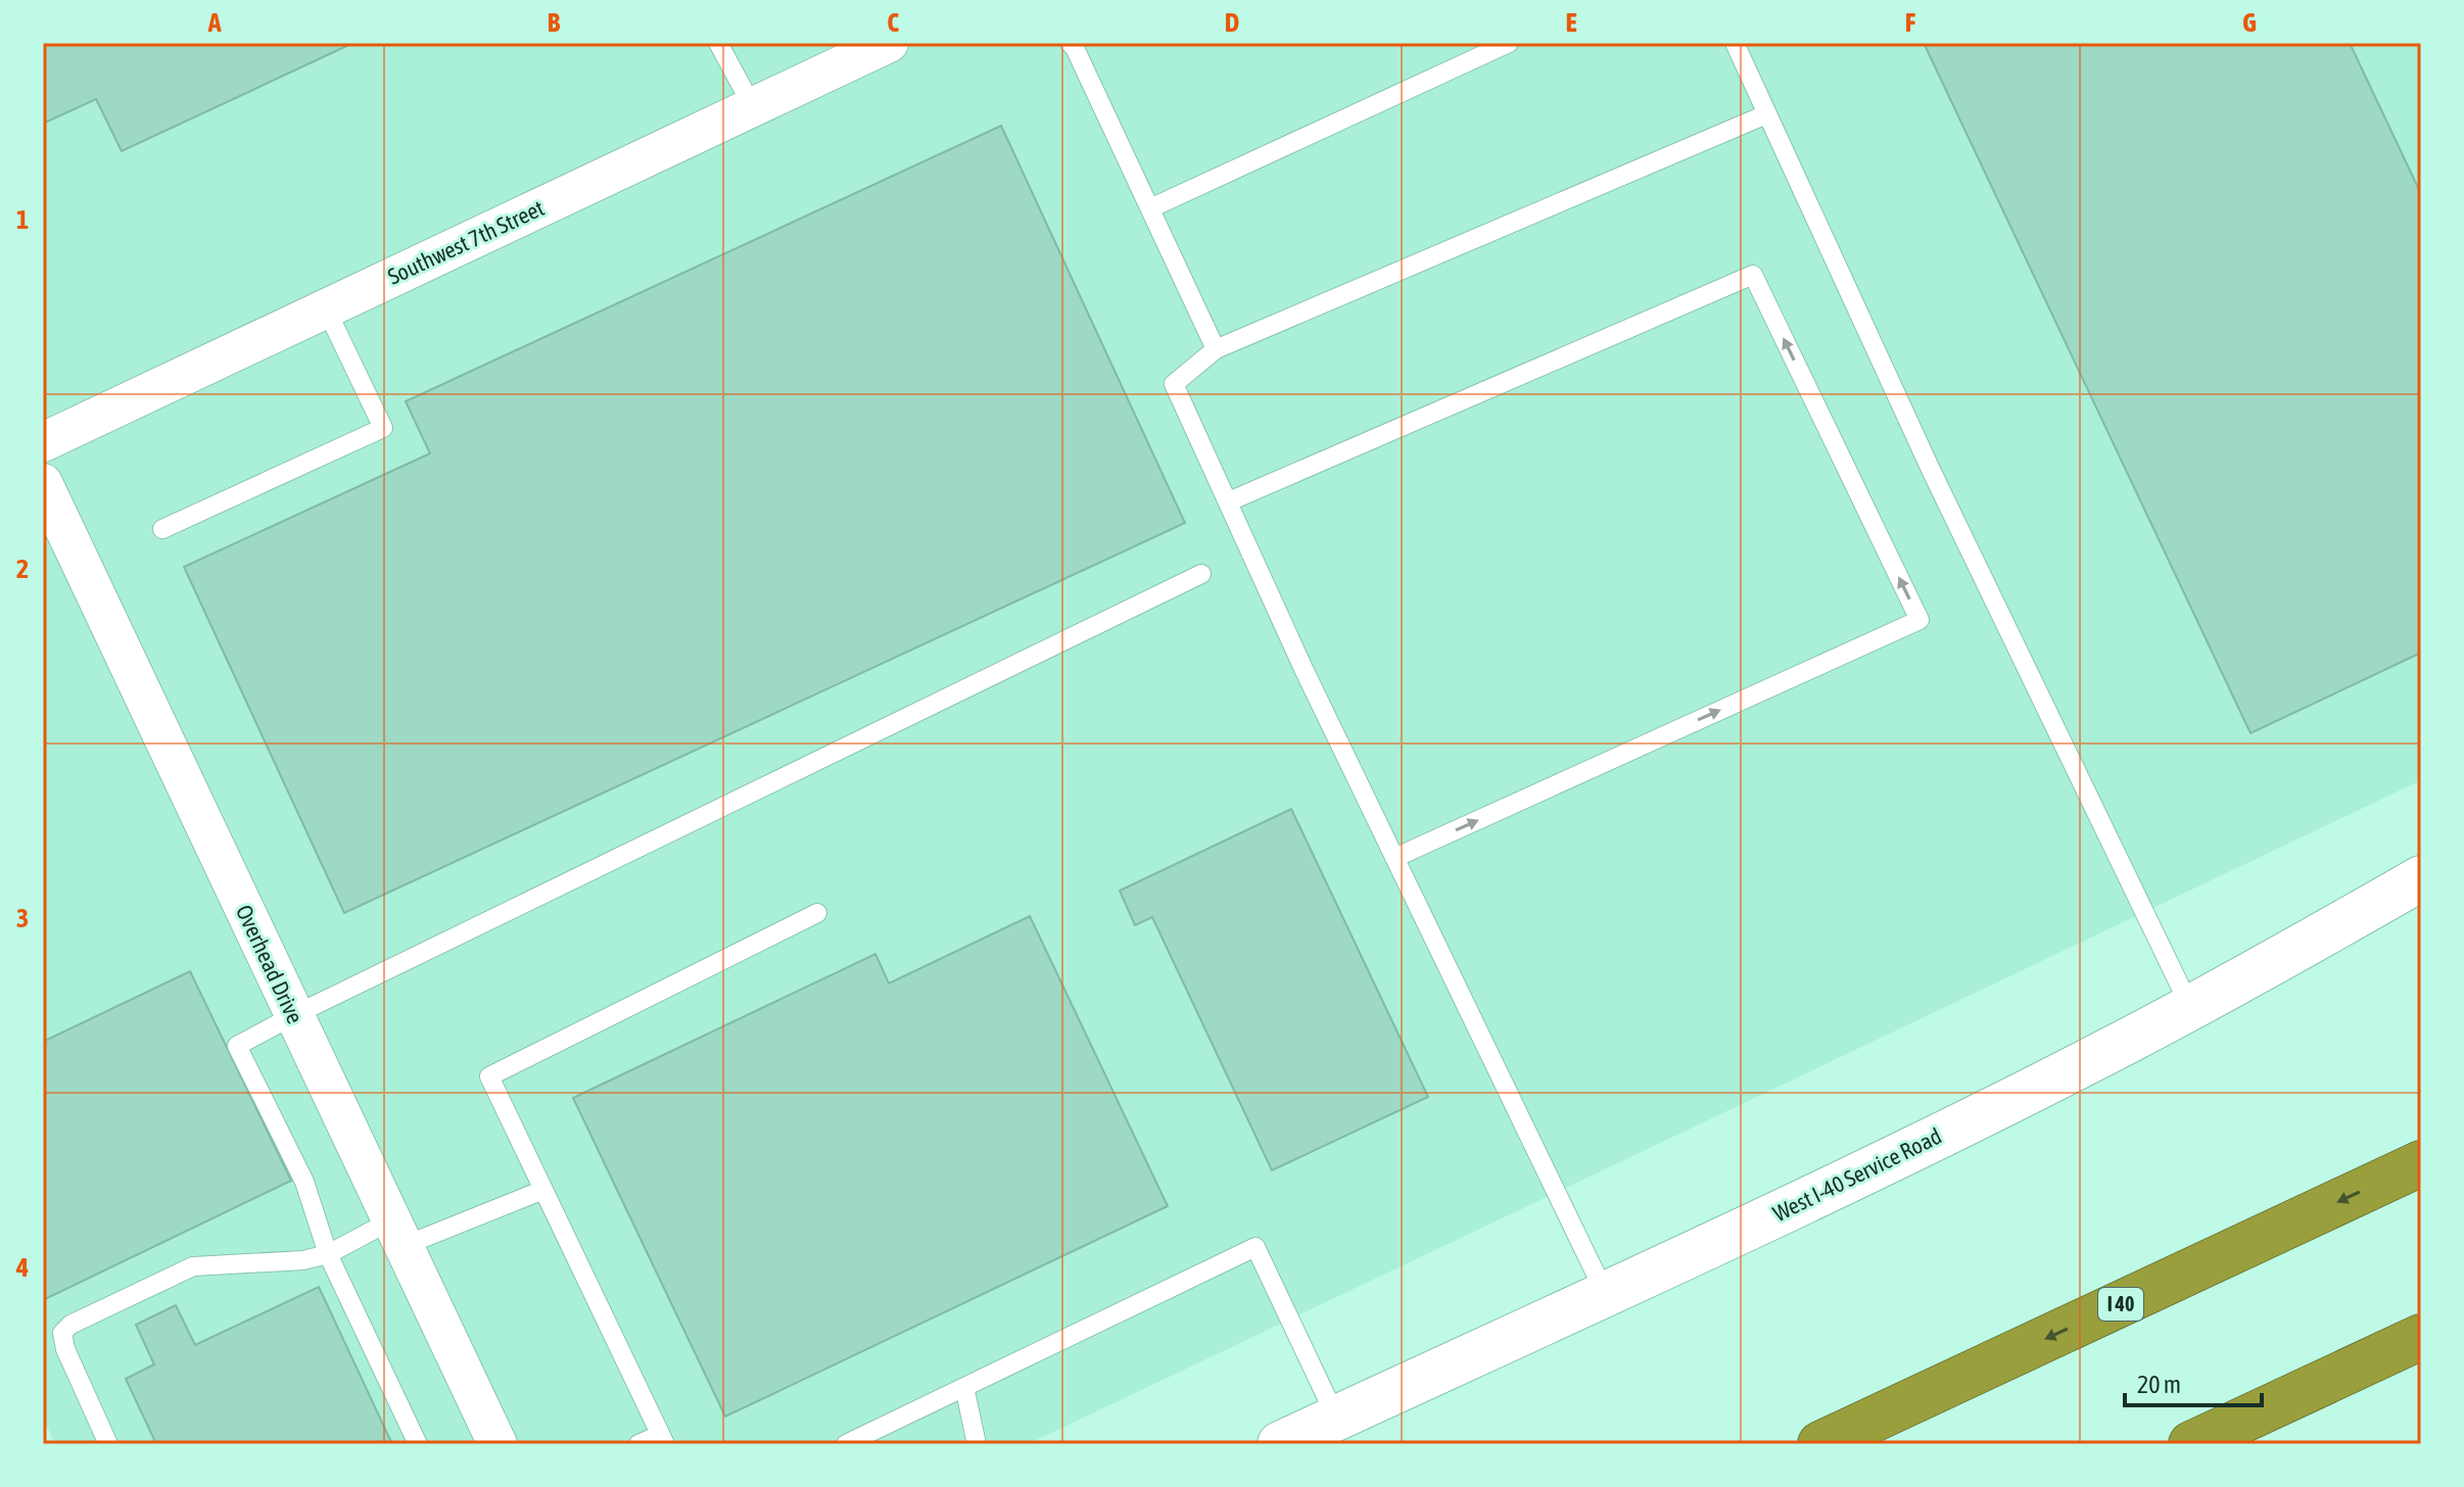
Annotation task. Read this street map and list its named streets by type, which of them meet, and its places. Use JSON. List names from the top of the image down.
{
  "streets": {
    "highway": ["I 40"],
    "street": ["Southwest 7th Street", "Overhead Drive", "West I-40 Service Road"]
  },
  "scale_bar": "20 m",
  "grid": {
    "columns": [
      "A",
      "B",
      "C",
      "D",
      "E",
      "F",
      "G"
    ],
    "rows": [
      "1",
      "2",
      "3",
      "4"
    ]
  }
}
